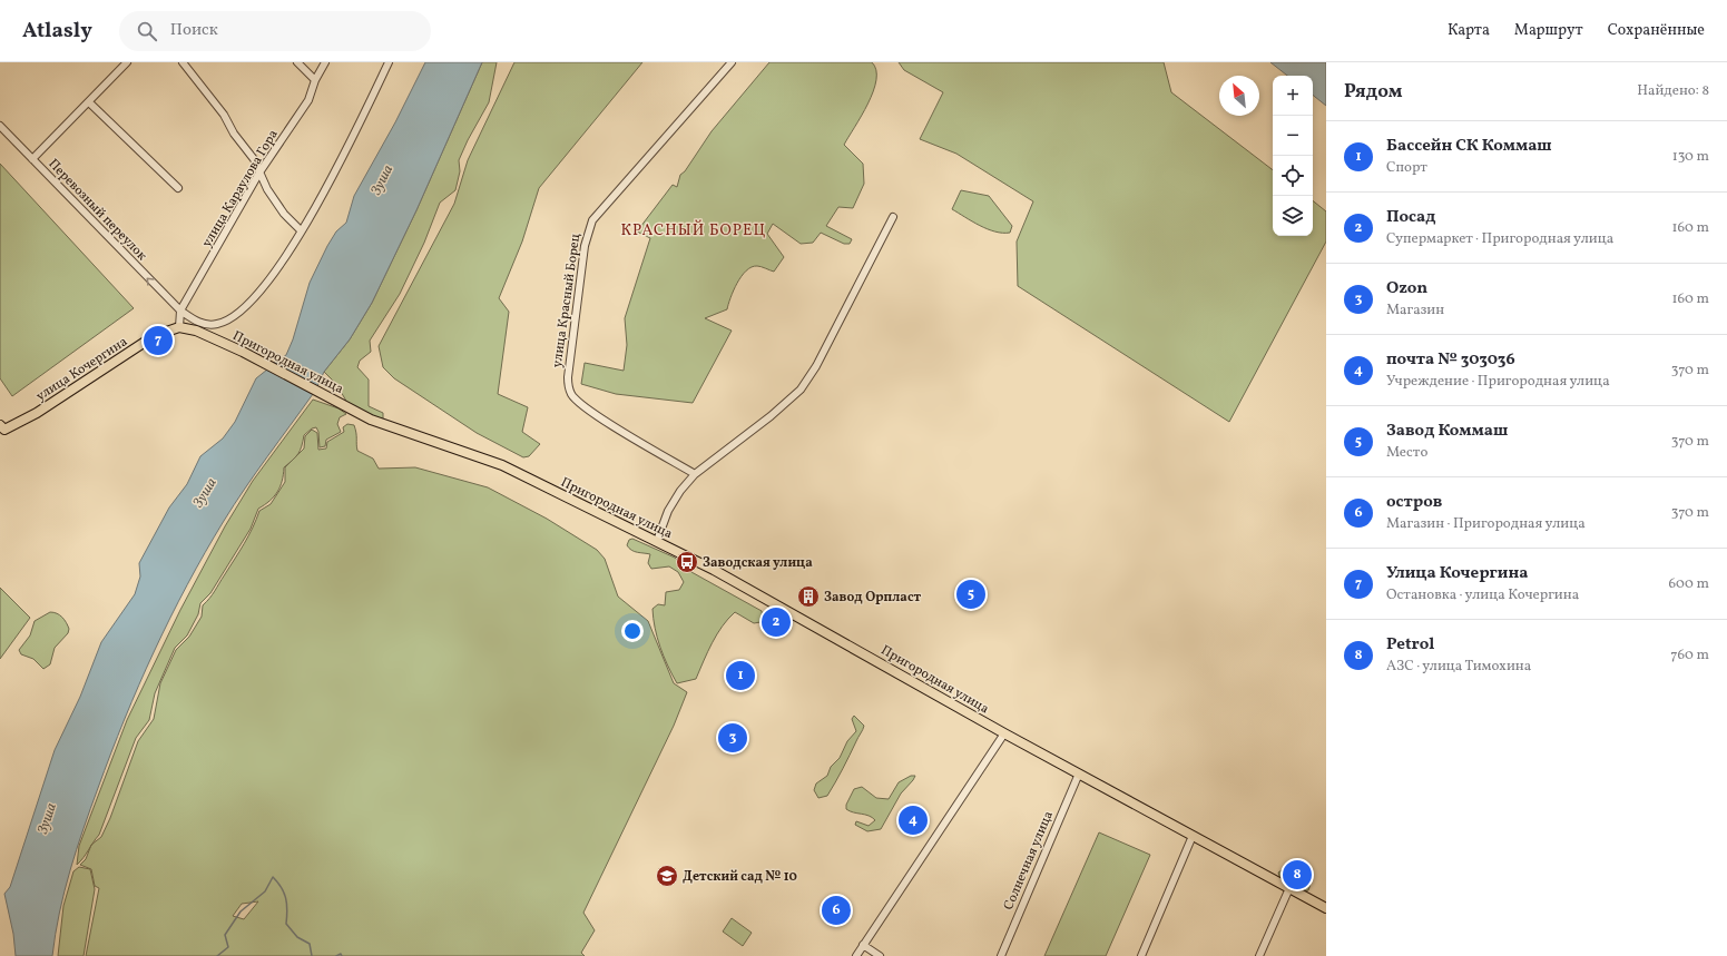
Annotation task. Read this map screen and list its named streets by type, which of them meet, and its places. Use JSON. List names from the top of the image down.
{
  "streets": {
    "main road": ["Пригородная улица", "улица Кочергина"],
    "street": [
      "улица Караулова Гора",
      "Перевозный переулок",
      "улица Красный Борец",
      "Солнечная улица"
    ]
  },
  "crossings": [
    ["улица Караулова Гора", "Перевозный переулок"],
    ["улица Караулова Гора", "Пригородная улица"],
    ["улица Караулова Гора", "улица Кочергина"],
    ["Пригородная улица", "улица Кочергина"],
    ["Пригородная улица", "Солнечная улица"]
  ],
  "districts": ["КРАСНЫЙ БОРЕЦ"],
  "water": ["Зуша"],
  "places": {
    "bus stop": ["Заводская улица"],
    "building": ["Завод Орпласт"],
    "school or university": ["Детский сад № 10"]
  },
  "north": "top left",
  "page": {
    "header": "Atlasly",
    "search": "Поиск",
    "nav": ["Карта", "Маршрут", "Сохранённые"],
    "heading": ["Рядом", "Найдено: 8"],
    "map_buttons": ["+", "−"],
    "list": [
      {
        "mark": "1",
        "name": "Бассейн СК Коммаш",
        "note": "Спорт",
        "value": "130 m"
      },
      {
        "mark": "2",
        "name": "Посад",
        "note": "Супермаркет · Пригородная улица",
        "value": "160 m"
      },
      {
        "mark": "3",
        "name": "Ozon",
        "note": "Магазин",
        "value": "160 m"
      },
      {
        "mark": "4",
        "name": "почта № 303036",
        "note": "Учреждение · Пригородная улица",
        "value": "370 m"
      },
      {
        "mark": "5",
        "name": "Завод Коммаш",
        "note": "Место",
        "value": "370 m"
      },
      {
        "mark": "6",
        "name": "остров",
        "note": "Магазин · Пригородная улица",
        "value": "370 m"
      },
      {
        "mark": "7",
        "name": "Улица Кочергина",
        "note": "Остановка · улица Кочергина",
        "value": "600 m"
      },
      {
        "mark": "8",
        "name": "Petrol",
        "note": "АЗС · улица Тимохина",
        "value": "760 m"
      }
    ],
    "pins": [
      "7",
      "5",
      "2",
      "1",
      "3",
      "4",
      "8",
      "6"
    ]
  }
}
